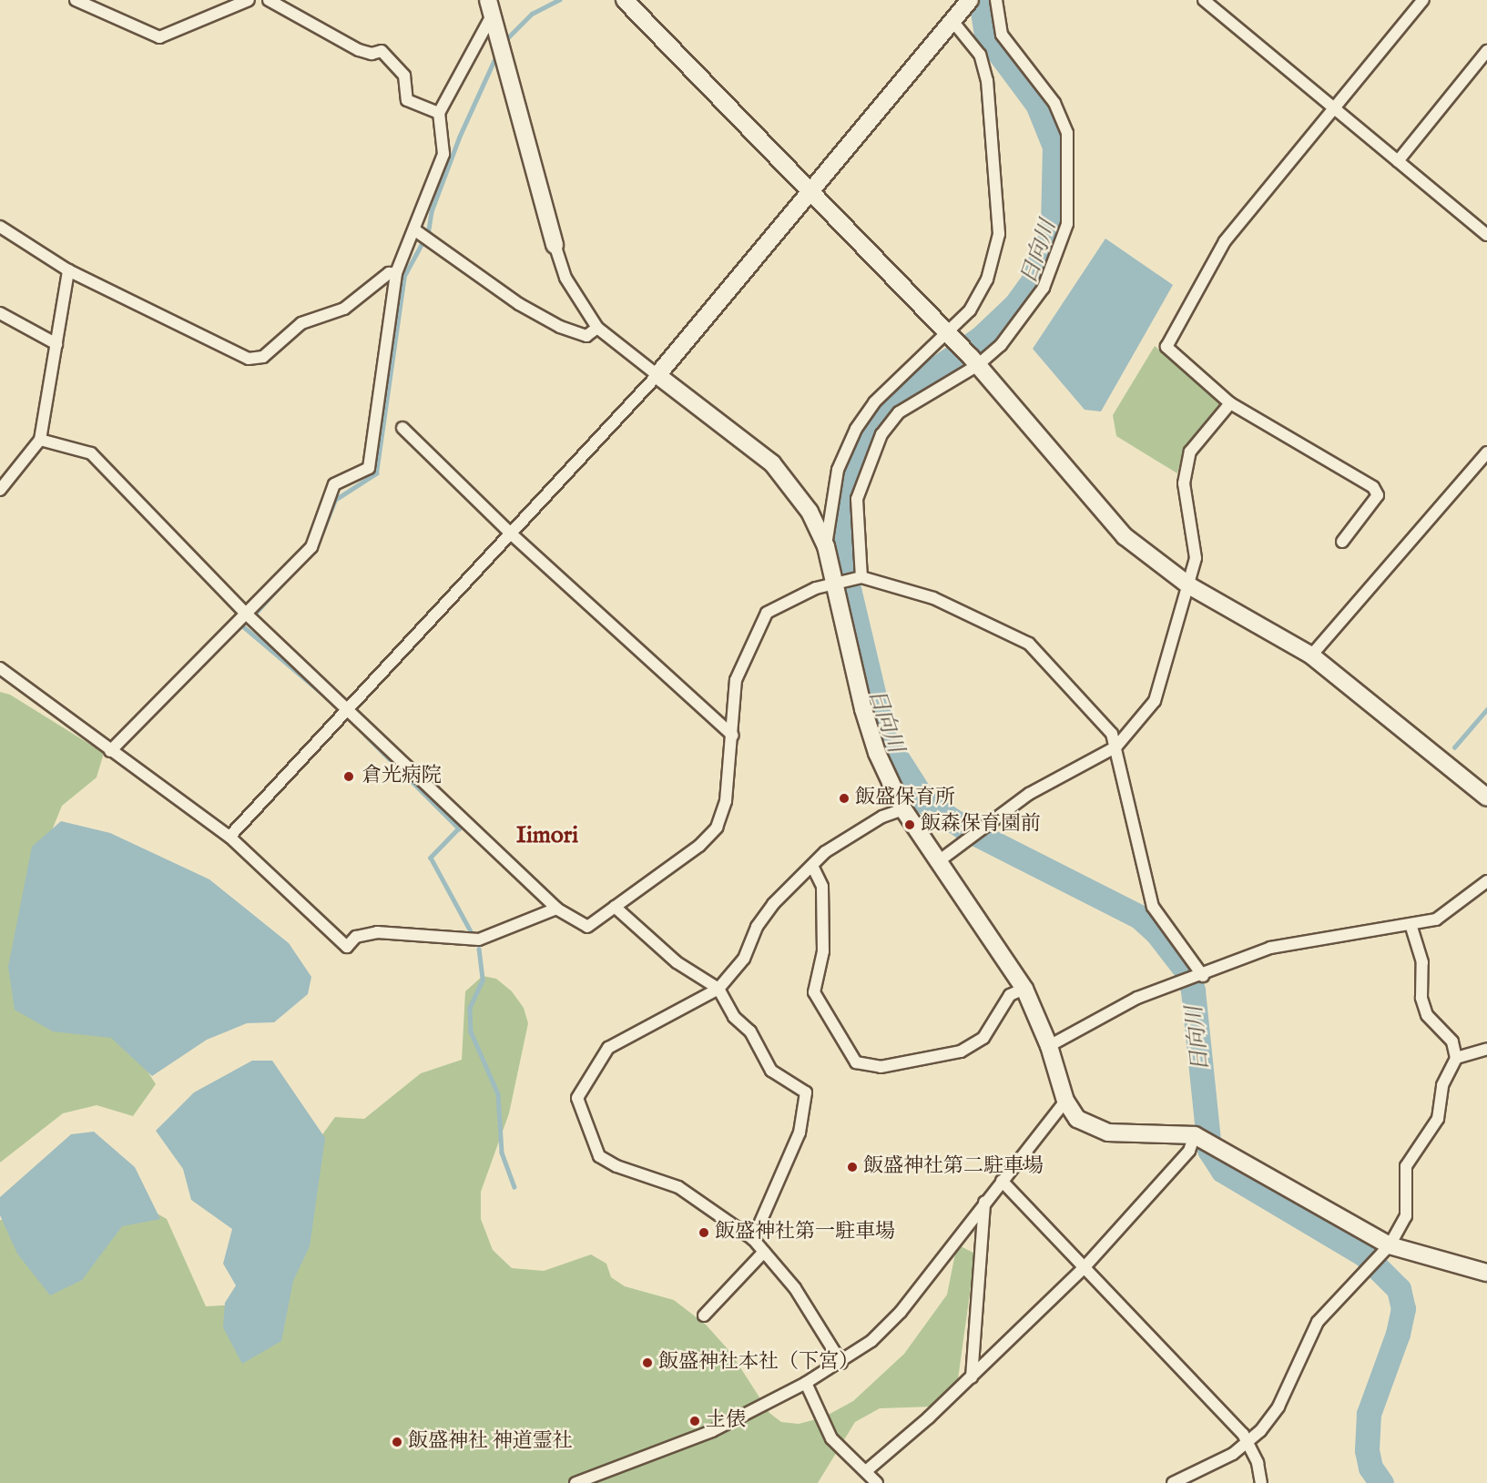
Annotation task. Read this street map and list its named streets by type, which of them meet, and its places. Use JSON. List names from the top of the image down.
{
  "districts": ["Iimori"],
  "water": ["日向川"],
  "places": [
    "倉光病院",
    "飯盛保育所",
    "飯森保育園前",
    "飯盛神社第二駐車場",
    "飯盛神社第一駐車場",
    "飯盛神社本社（下宮）",
    "土俵",
    "飯盛神社 神道霊社"
  ]
}
